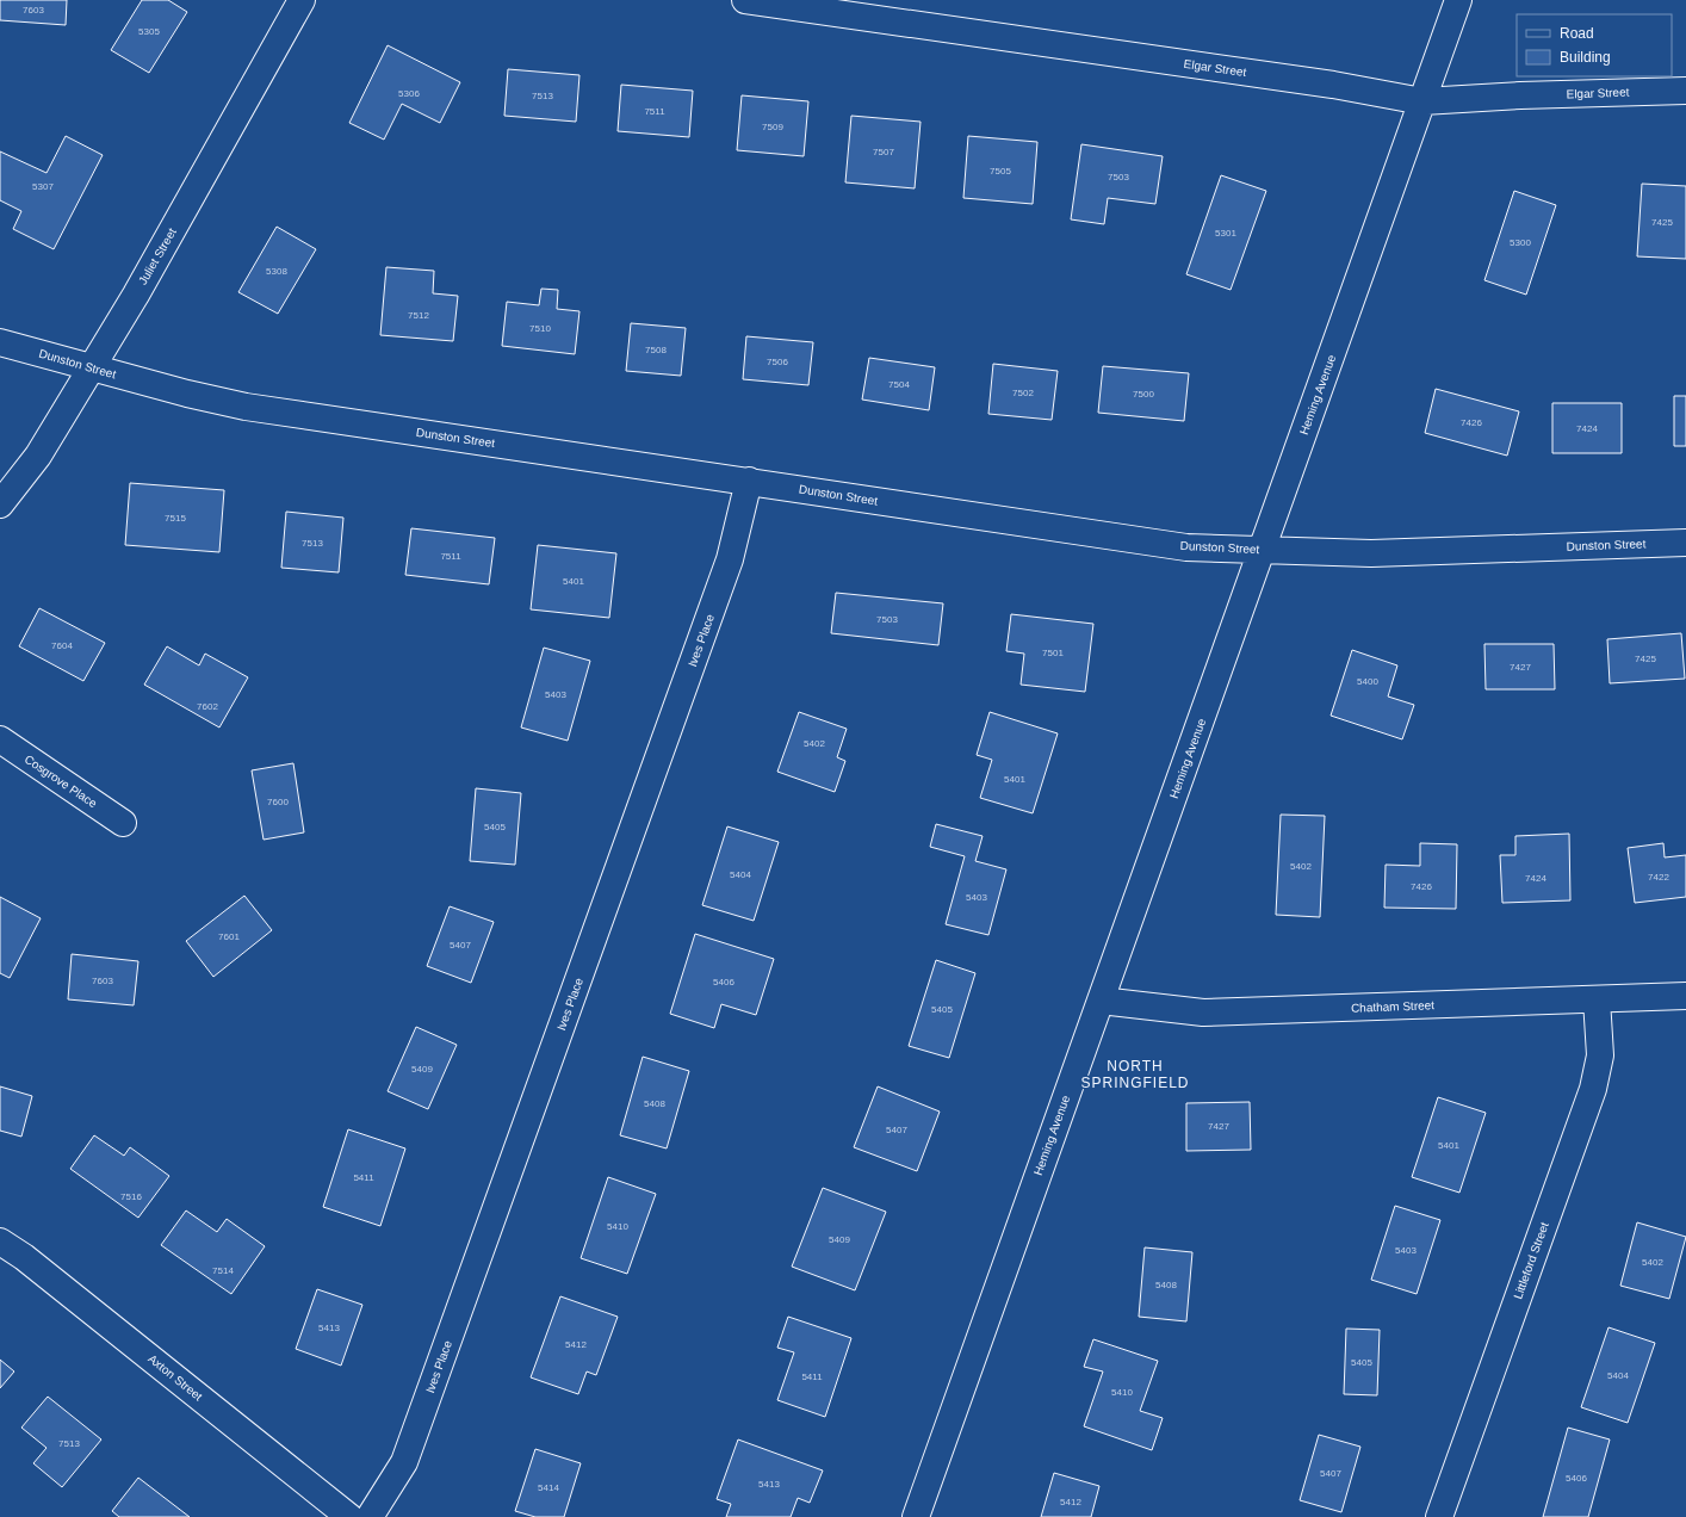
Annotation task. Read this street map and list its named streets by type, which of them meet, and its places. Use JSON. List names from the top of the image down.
{
  "streets": {
    "street": [
      "Elgar Street",
      "Juliet Street",
      "Dunston Street",
      "Heming Avenue",
      "Ives Place",
      "Cosgrove Place",
      "Chatham Street",
      "Littleford Street",
      "Axton Street"
    ]
  },
  "crossings": [
    ["Elgar Street", "Heming Avenue"],
    ["Juliet Street", "Dunston Street"],
    ["Dunston Street", "Heming Avenue"],
    ["Dunston Street", "Ives Place"],
    ["Heming Avenue", "Chatham Street"],
    ["Chatham Street", "Littleford Street"]
  ],
  "districts": ["NORTH SPRINGFIELD"],
  "house_numbers": [
    "7603",
    "5305",
    "5306",
    "7513",
    "7511",
    "7509",
    "7507",
    "7505",
    "7503",
    "5307",
    "7425",
    "5301",
    "5300",
    "5308",
    "7512",
    "7510",
    "7508",
    "7506",
    "7504",
    "7502",
    "7500",
    "7426",
    "7424",
    "7515",
    "7513",
    "7511",
    "5401",
    "7503",
    "7604",
    "7501",
    "7425",
    "7427",
    "5400",
    "5403",
    "7602",
    "5402",
    "5401",
    "7600",
    "5405",
    "5402",
    "5404",
    "7422",
    "7424",
    "7426",
    "5403",
    "7601",
    "5407",
    "7603",
    "5406",
    "5405",
    "5409",
    "5408",
    "7427",
    "5407",
    "5401",
    "5411",
    "7516",
    "5410",
    "5409",
    "5403",
    "5402",
    "7514",
    "5408",
    "5413",
    "5412",
    "5405",
    "5404",
    "5411",
    "5410",
    "7513",
    "5407",
    "5406",
    "5413",
    "5414",
    "5412"
  ],
  "legend": ["Road", "Building"]
}
